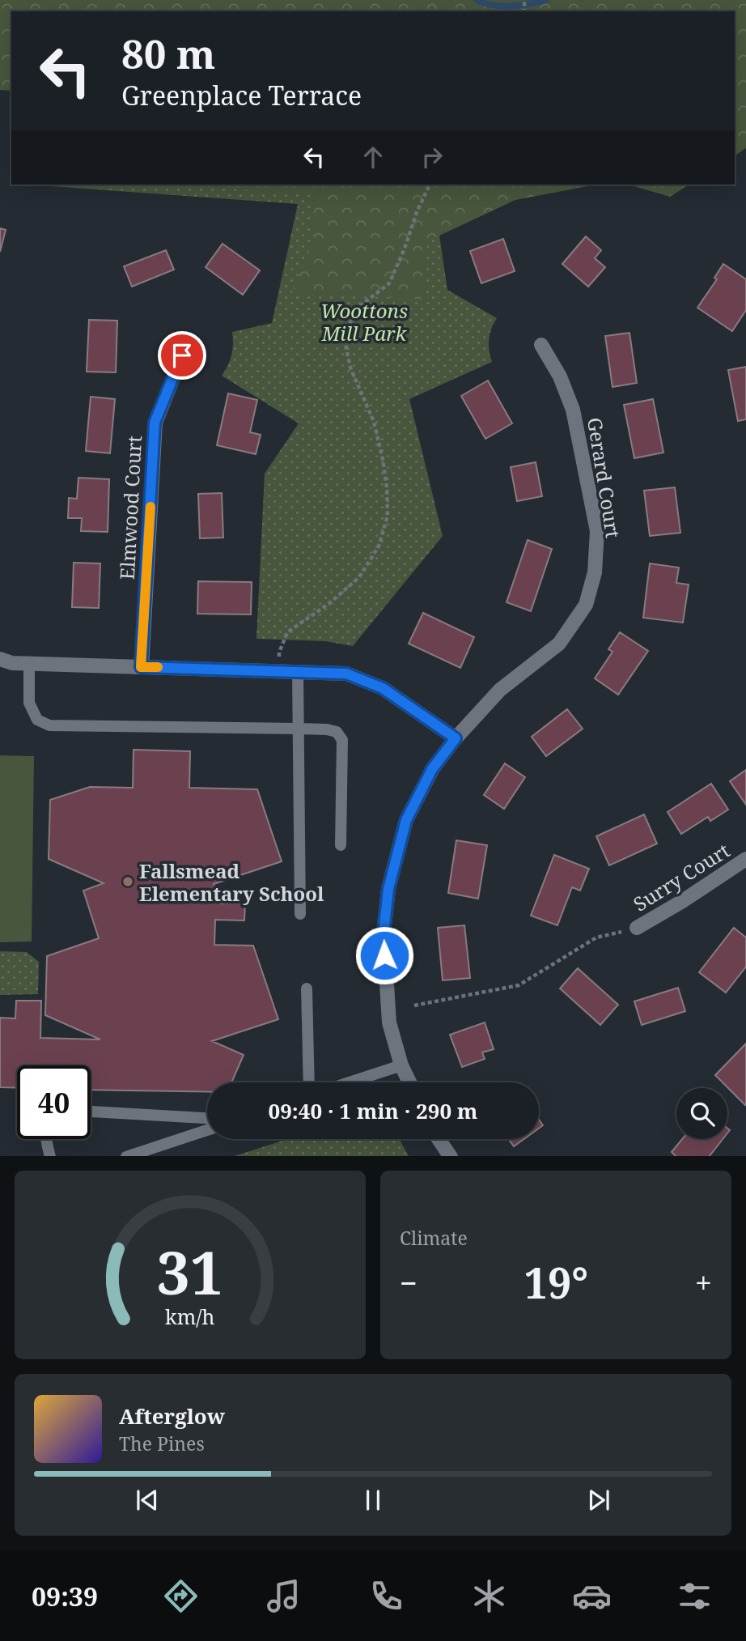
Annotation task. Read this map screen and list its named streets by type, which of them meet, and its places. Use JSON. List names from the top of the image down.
{
  "streets": {
    "street": ["Gerard Court", "Elmwood Court", "Surry Court"]
  },
  "parks": ["Woottons Mill Park"],
  "places": ["Fallsmead Elementary School"],
  "page": {
    "turn": ["80 m", "Greenplace Terrace"],
    "limit": "40",
    "trip": "09:40 · 1 min · 290 m",
    "tile": "Climate",
    "heat": ["−", "19°", "+"],
    "song": ["Afterglow", "The Pines"],
    "tabs": "09:39",
    "gauge": ["31", "km/h"]
  }
}
